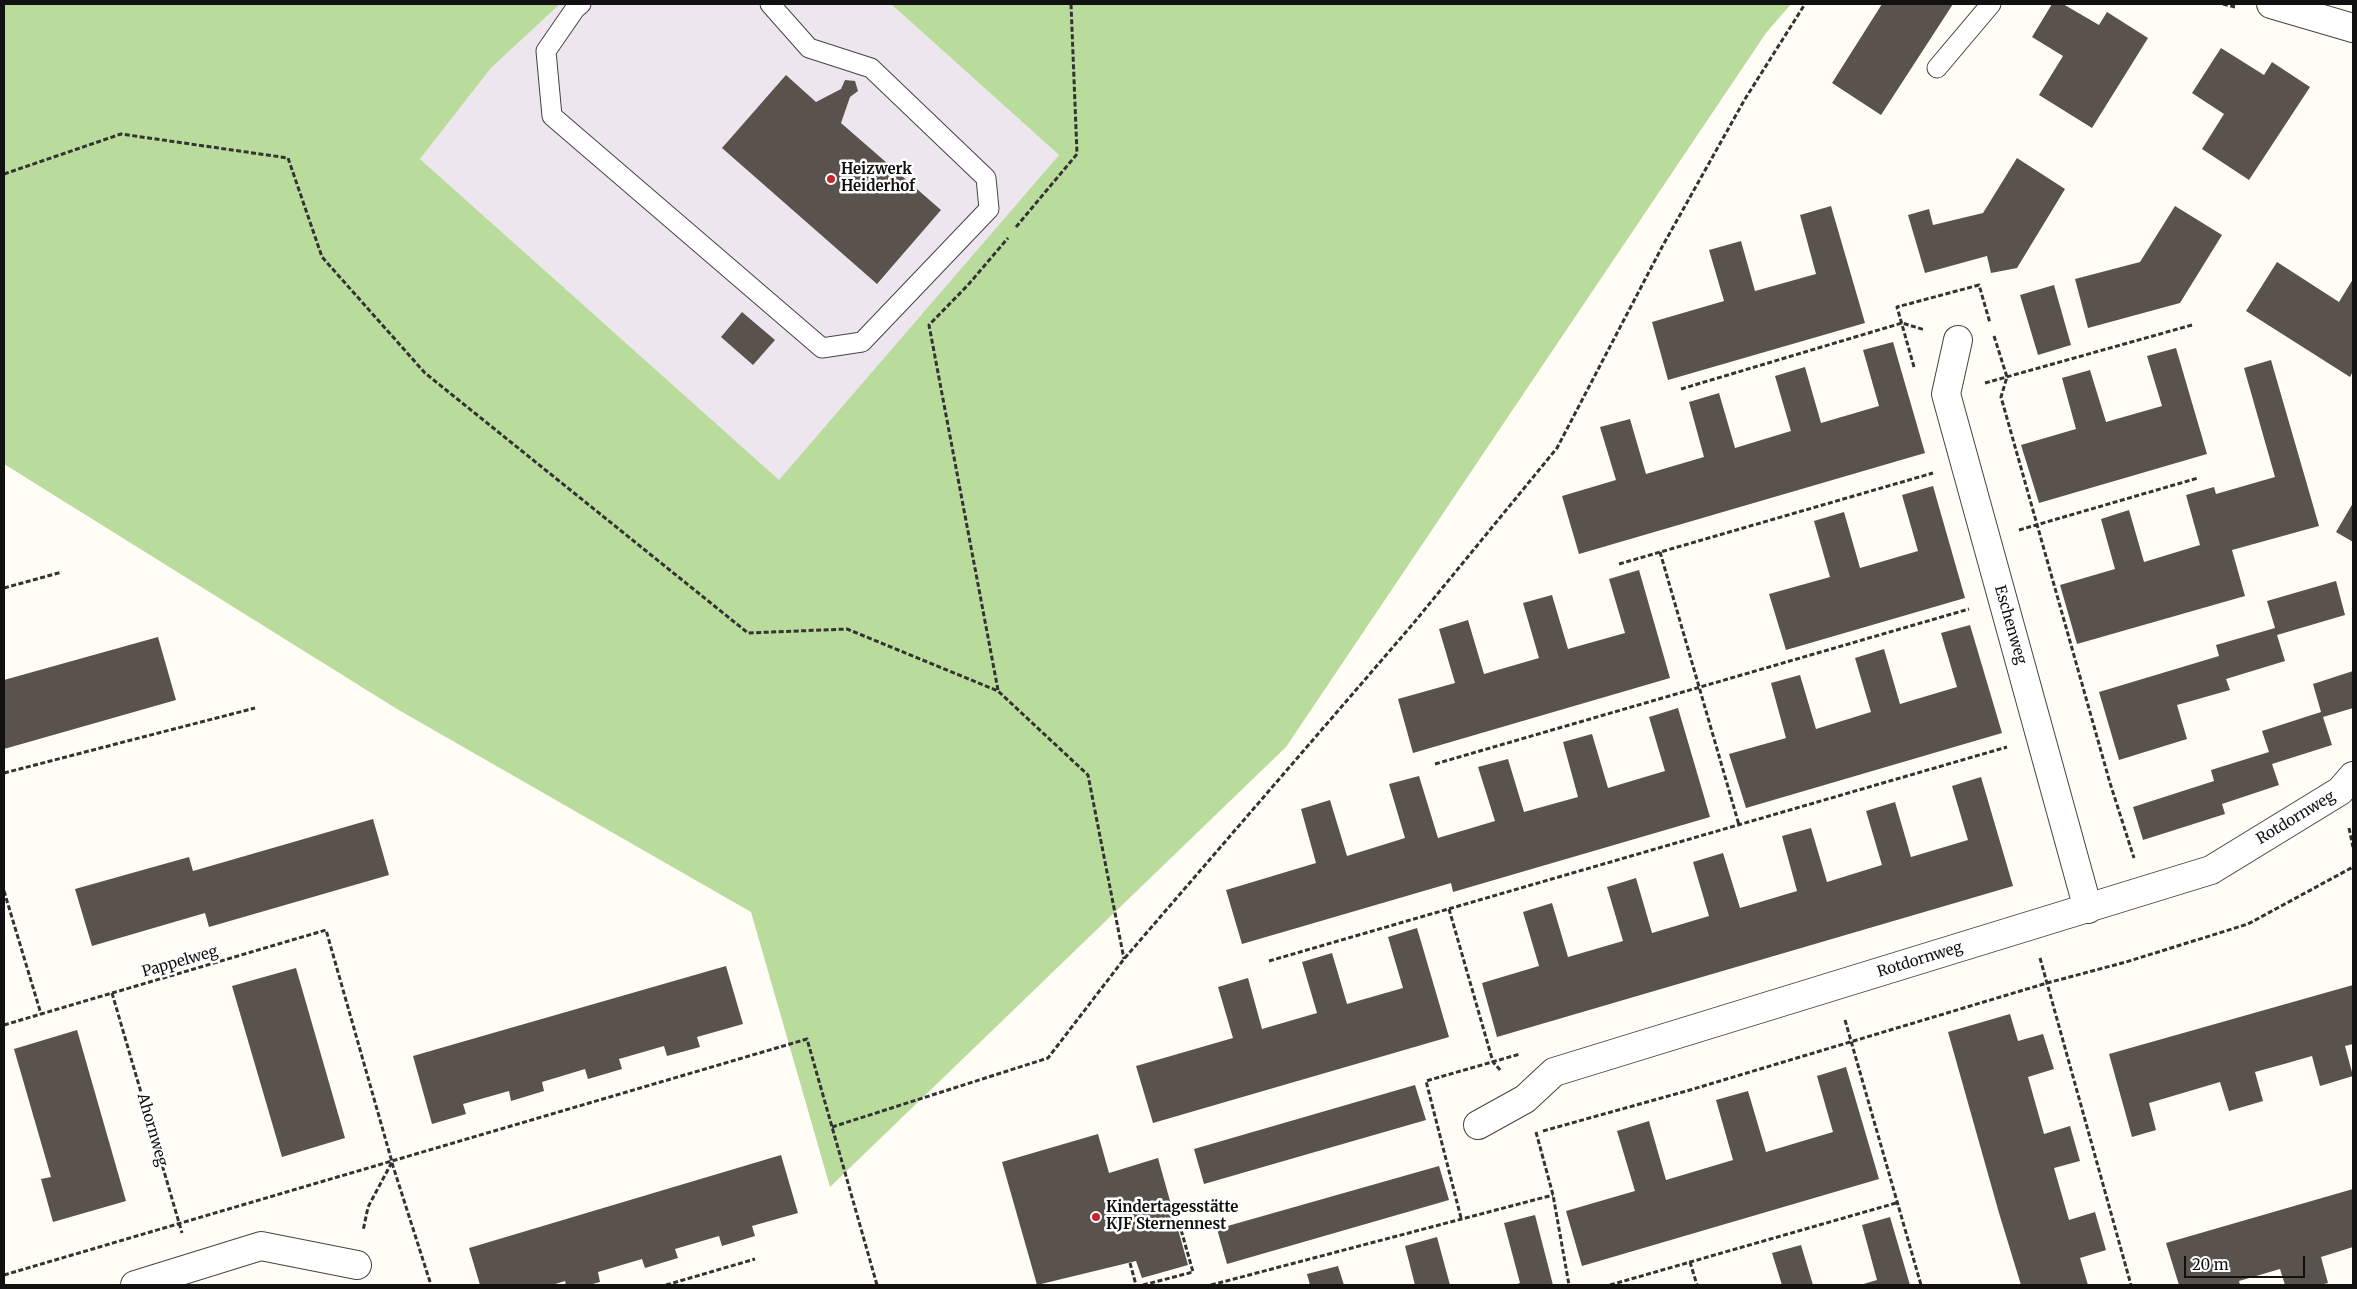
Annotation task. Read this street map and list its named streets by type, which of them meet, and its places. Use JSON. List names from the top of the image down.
{
  "streets": {
    "street": ["Eschenweg", "Rotdornweg"],
    "path": ["Pappelweg", "Ahornweg"]
  },
  "crossings": [
    ["Eschenweg", "Rotdornweg"],
    ["Pappelweg", "Ahornweg"]
  ],
  "places": ["Heizwerk Heiderhof", "Kindertagesstätte KJF Sternennest"],
  "scale_bar": "20 m"
}
